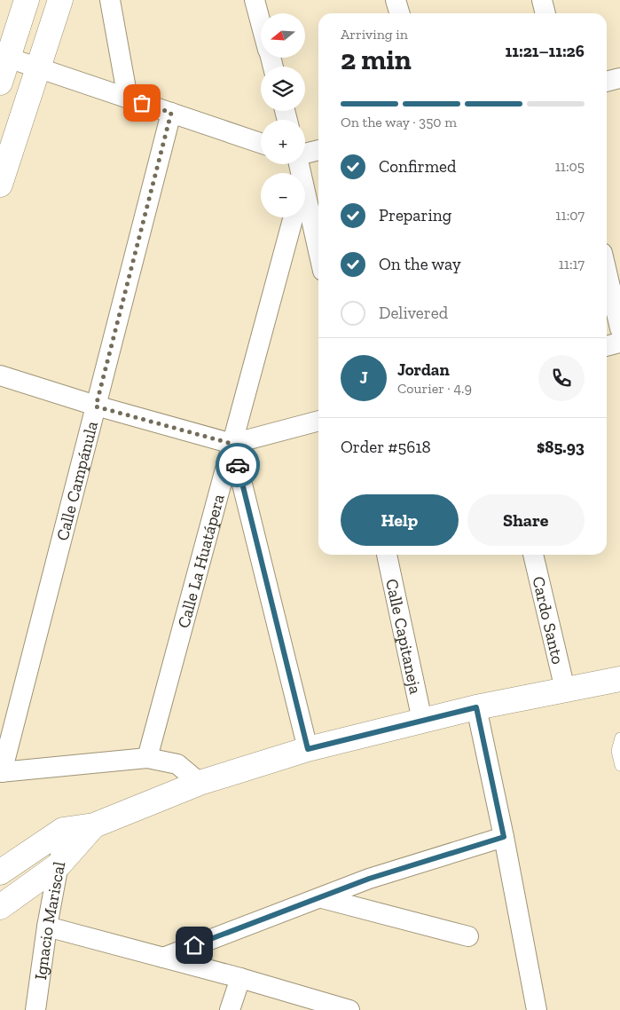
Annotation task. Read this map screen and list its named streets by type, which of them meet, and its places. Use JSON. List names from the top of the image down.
{
  "streets": {
    "street": [
      "Calle Campánula",
      "Calle La Huatápera",
      "Cardo Santo",
      "Calle Capitaneja",
      "Ignacio Mariscal"
    ]
  },
  "north": "left",
  "page": {
    "map_buttons": ["+", "−"],
    "heading": ["2 min", "Arriving in", "11:21–11:26"],
    "panel": [
      "Jordan",
      "Courier · 4.9",
      "Order #5618",
      "$85.93"
    ],
    "bar": "On the way · 350 m",
    "list": [
      ["Confirmed", "11:05"],
      ["Preparing", "11:07"],
      ["On the way", "11:17"],
      "Delivered"
    ],
    "round": "J",
    "buttons": ["Help", "Share"]
  }
}
